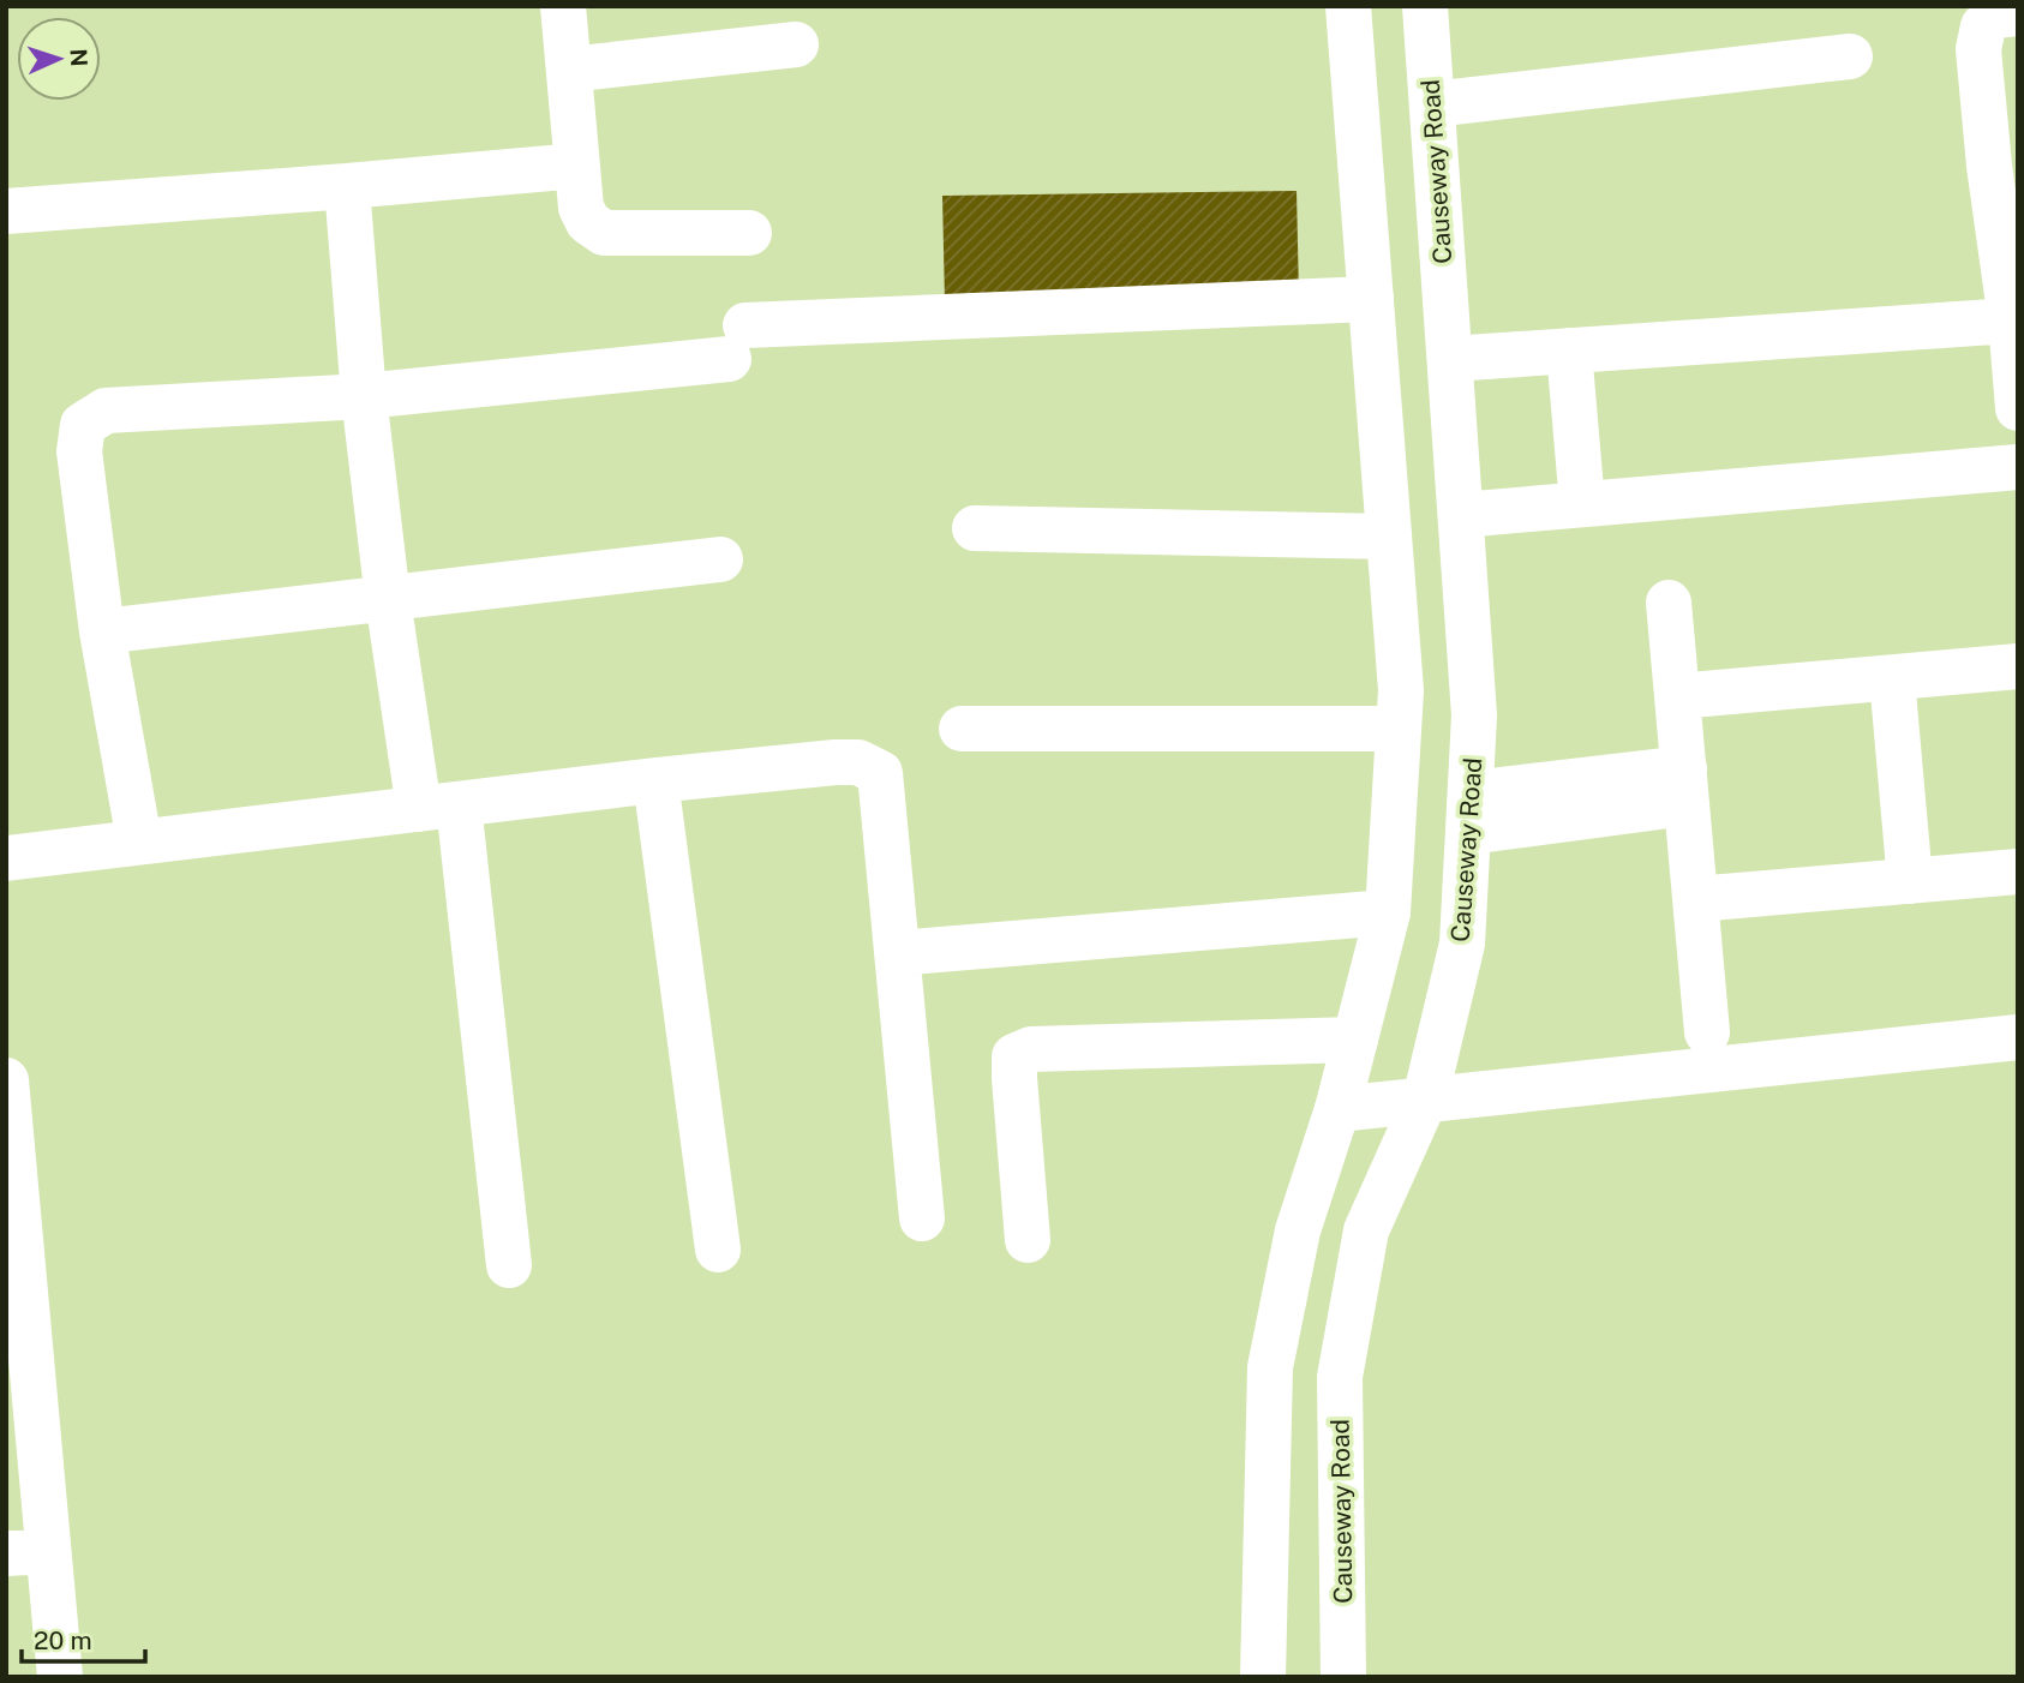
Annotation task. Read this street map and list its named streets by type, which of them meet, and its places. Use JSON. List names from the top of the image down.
{
  "streets": {
    "street": ["Causeway Road"]
  },
  "scale_bar": "20 m",
  "north": "right"
}
